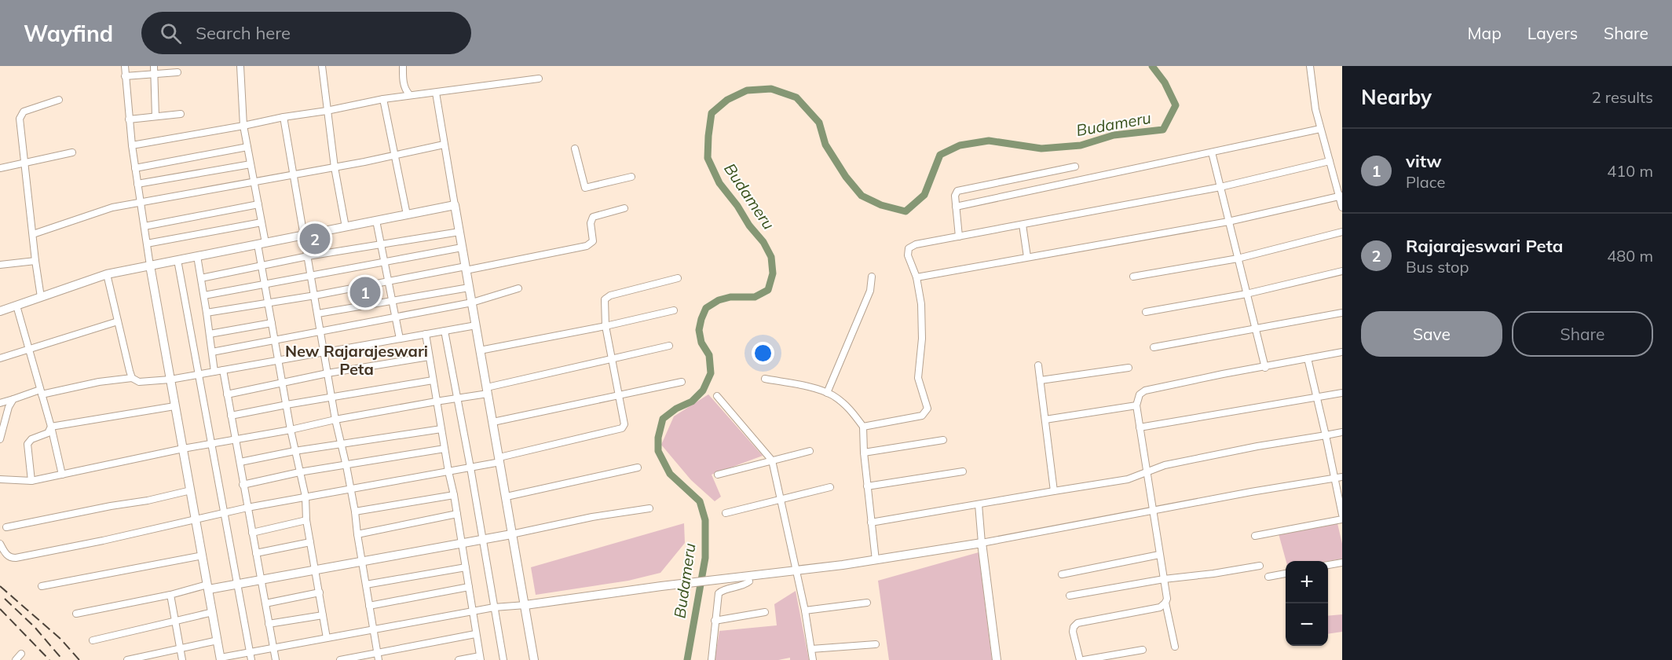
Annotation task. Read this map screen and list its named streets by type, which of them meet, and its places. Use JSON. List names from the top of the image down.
{
  "districts": ["New Rajarajeswari Peta"],
  "water": ["Budameru"],
  "page": {
    "header": "Wayfind",
    "search": "Search here",
    "nav": ["Map", "Layers", "Share"],
    "heading": ["Nearby", "2 results"],
    "list": [
      {
        "mark": "1",
        "name": "vitw",
        "note": "Place",
        "value": "410 m"
      },
      {
        "mark": "2",
        "name": "Rajarajeswari Peta",
        "note": "Bus stop",
        "value": "480 m"
      }
    ],
    "pins": ["2", "1"],
    "buttons": ["Save", "Share"],
    "map_buttons": ["+", "−"]
  }
}
